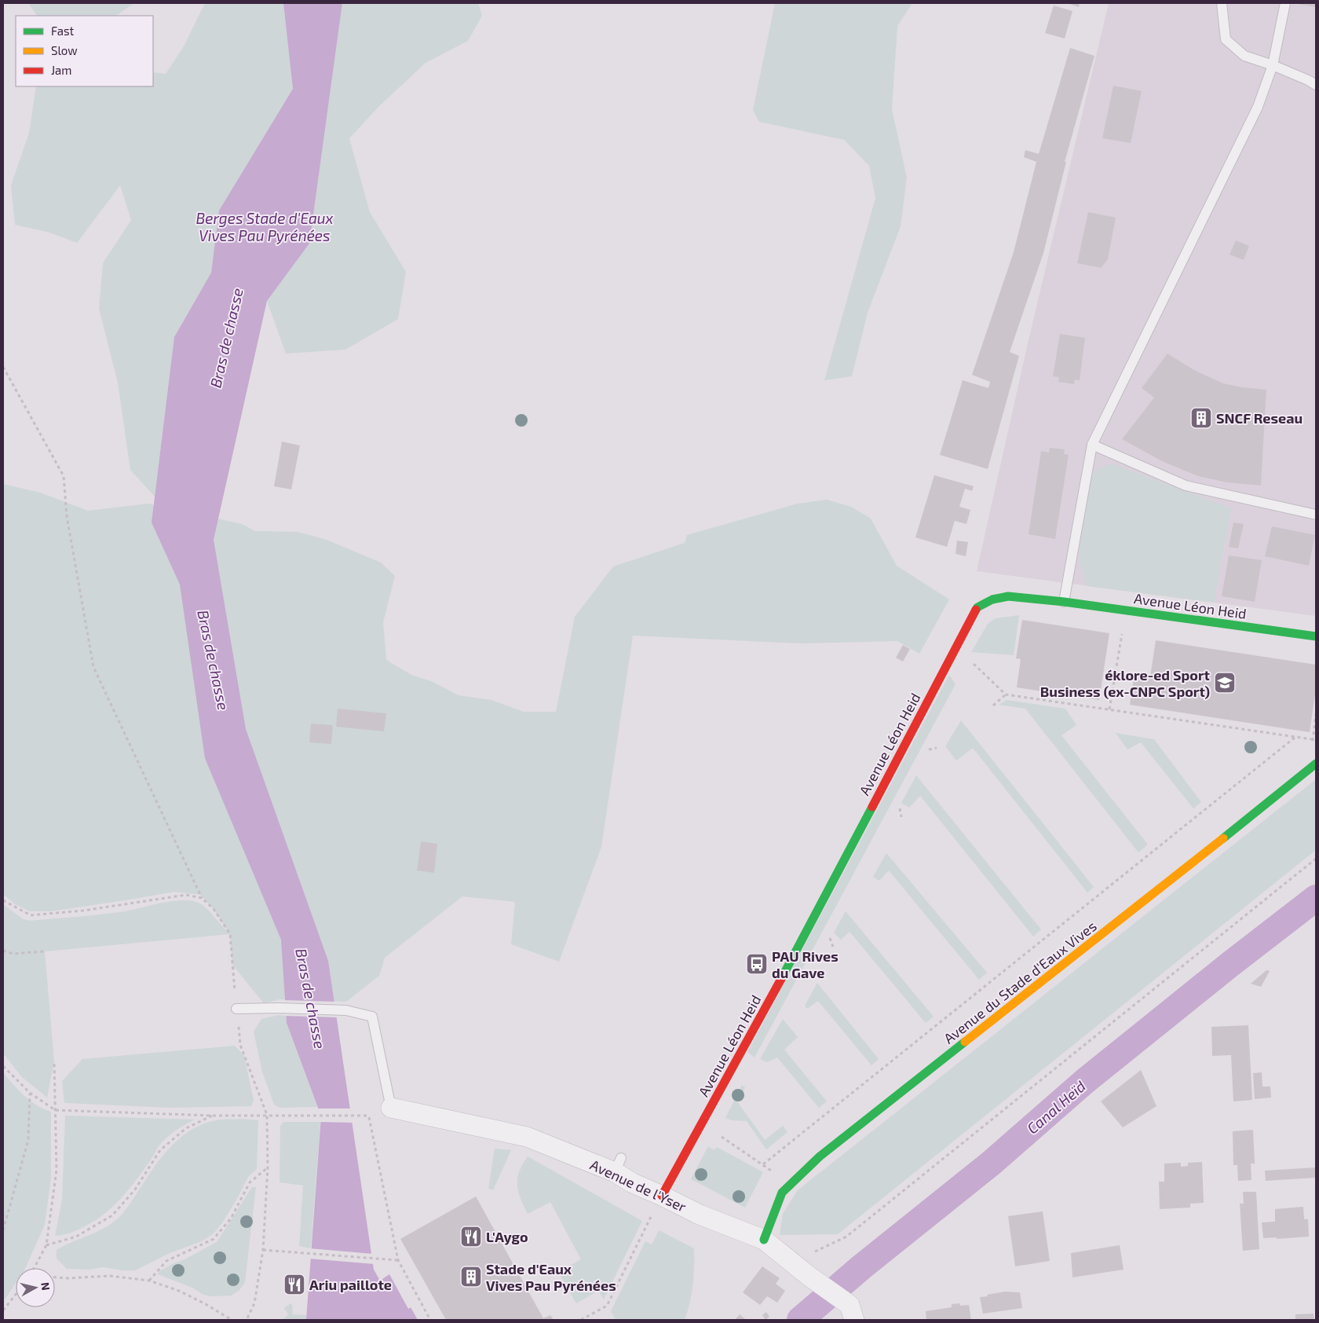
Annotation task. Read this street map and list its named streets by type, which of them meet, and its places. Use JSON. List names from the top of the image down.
{
  "streets": {
    "street": ["Avenue Léon Heid", "Avenue du Stade d'Eaux Vives", "Avenue de l'Yser"]
  },
  "crossings": [
    ["Avenue Léon Heid", "Avenue de l'Yser"],
    ["Avenue du Stade d'Eaux Vives", "Avenue de l'Yser"]
  ],
  "water": ["Berges Stade d'Eaux Vives Pau Pyrénées", "Bras de chasse", "Canal Heïd"],
  "places": {
    "building": ["SNCF Reseau", "Stade d'Eaux Vives Pau Pyrénées"],
    "school or university": ["éklore-ed Sport Business (ex-CNPC Sport)"],
    "bus stop": ["PAU Rives du Gave"],
    "restaurant": ["L'Aygo", "Ariu paillote"]
  },
  "legend": ["Fast", "Slow", "Jam"],
  "north": "right"
}
